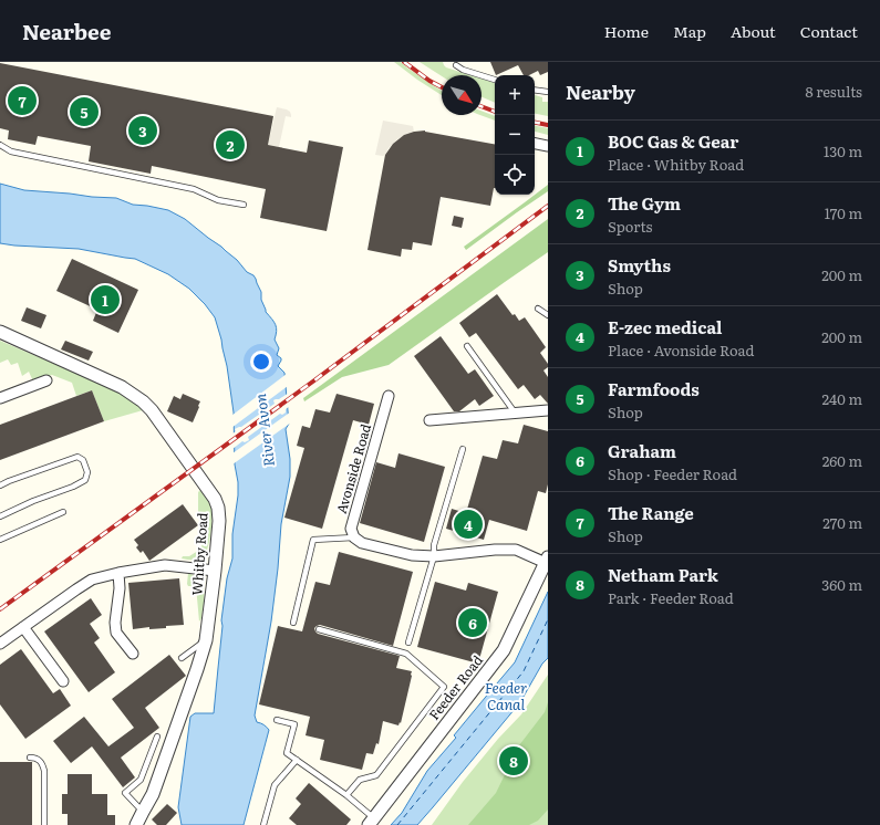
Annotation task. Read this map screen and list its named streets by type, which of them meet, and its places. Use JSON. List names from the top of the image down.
{
  "streets": {
    "street": ["Avonside Road", "Whitby Road", "Feeder Road"]
  },
  "water": ["River Avon", "Feeder Canal"],
  "north": "bottom right",
  "page": {
    "header": "Nearbee",
    "nav": [
      "Home",
      "Map",
      "About",
      "Contact"
    ],
    "heading": ["Nearby", "8 results"],
    "map_buttons": ["+", "−"],
    "pins": [
      "7",
      "5",
      "3",
      "2",
      "1",
      "4",
      "6",
      "8"
    ],
    "list": [
      {
        "mark": "1",
        "name": "BOC Gas & Gear",
        "note": "Place · Whitby Road",
        "value": "130 m"
      },
      {
        "mark": "2",
        "name": "The Gym",
        "note": "Sports",
        "value": "170 m"
      },
      {
        "mark": "3",
        "name": "Smyths",
        "note": "Shop",
        "value": "200 m"
      },
      {
        "mark": "4",
        "name": "E-zec medical",
        "note": "Place · Avonside Road",
        "value": "200 m"
      },
      {
        "mark": "5",
        "name": "Farmfoods",
        "note": "Shop",
        "value": "240 m"
      },
      {
        "mark": "6",
        "name": "Graham",
        "note": "Shop · Feeder Road",
        "value": "260 m"
      },
      {
        "mark": "7",
        "name": "The Range",
        "note": "Shop",
        "value": "270 m"
      },
      {
        "mark": "8",
        "name": "Netham Park",
        "note": "Park · Feeder Road",
        "value": "360 m"
      }
    ]
  }
}
